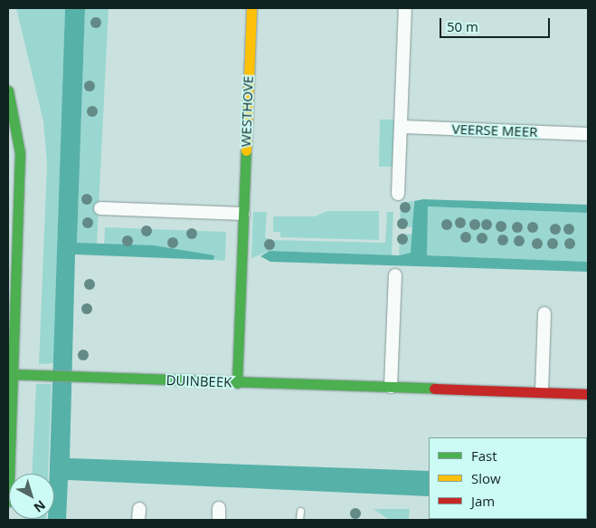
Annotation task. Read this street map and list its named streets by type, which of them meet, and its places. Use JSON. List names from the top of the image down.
{
  "streets": {
    "street": ["WESTHOVE", "VEERSE MEER", "DUINBEEK"]
  },
  "crossings": [
    ["WESTHOVE", "DUINBEEK"]
  ],
  "legend": ["Fast", "Slow", "Jam"],
  "scale_bar": "50 m",
  "north": "bottom right"
}
